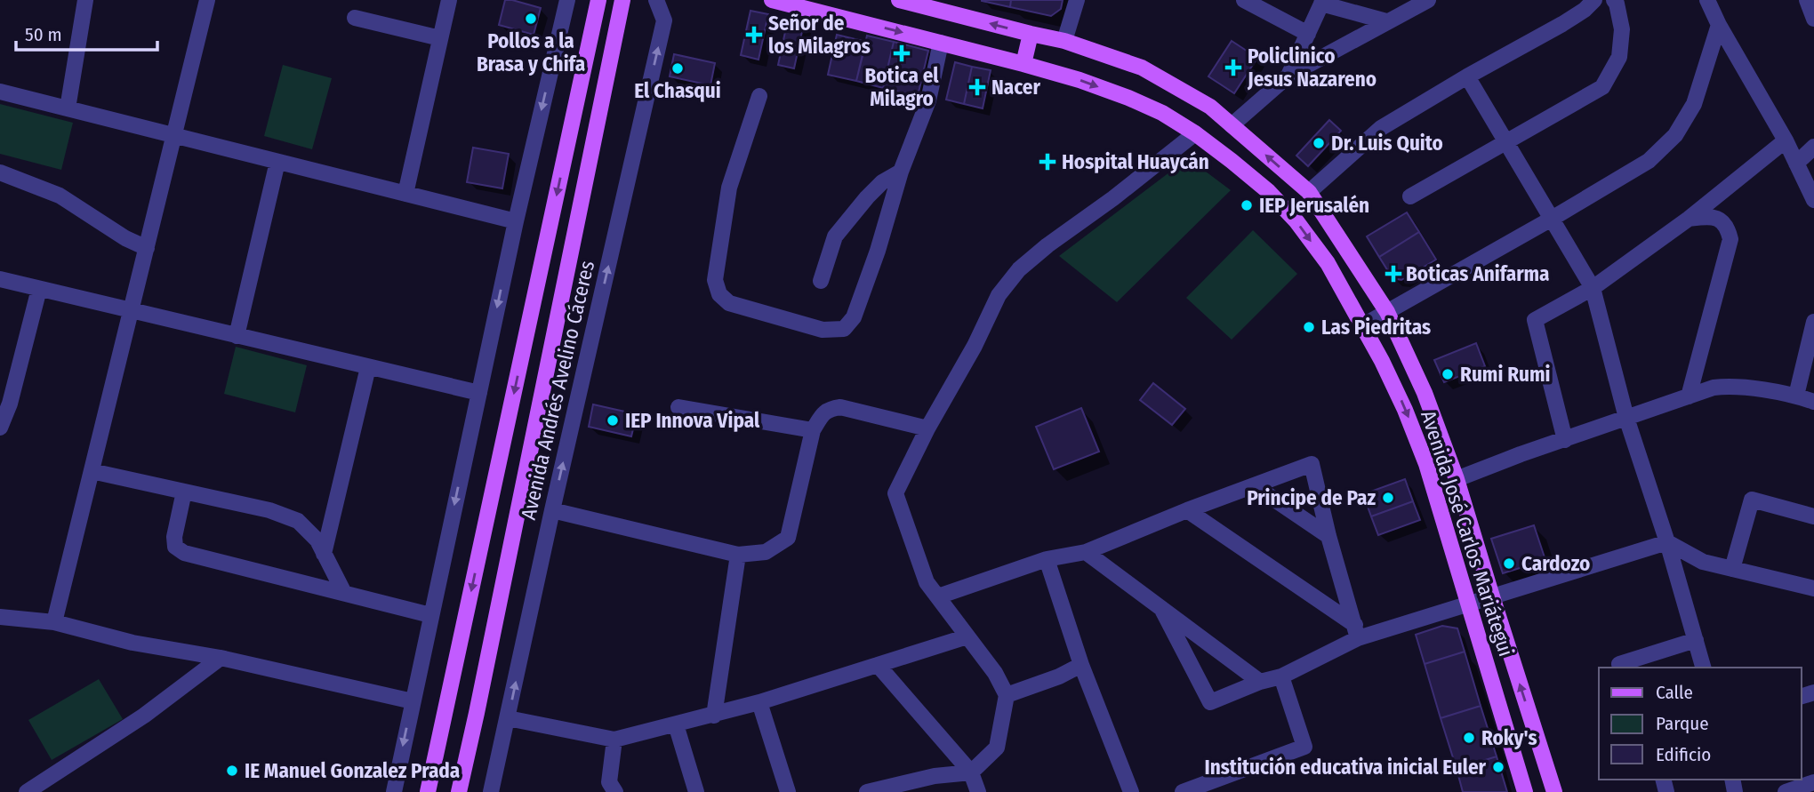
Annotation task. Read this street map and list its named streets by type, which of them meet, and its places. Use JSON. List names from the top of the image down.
{
  "streets": {
    "main road": ["Avenida Andrés Avelino Cáceres", "Avenida José Carlos Mariátegui"]
  },
  "places": {
    "other": [
      "Pollos a la Brasa y Chifa",
      "El Chasqui",
      "Dr. Luis Quito",
      "IEP Jerusalén",
      "Las Piedritas",
      "Rumi Rumi",
      "IEP Innova Vipal",
      "Principe de Paz",
      "Cardozo",
      "Roky's",
      "Institución educativa inicial Euler",
      "IE Manuel Gonzalez Prada"
    ],
    "health": [
      "Señor de los Milagros",
      "Botica el Milagro",
      "Policlinico Jesus Nazareno",
      "Nacer",
      "Hospital Huaycán",
      "Boticas Anifarma"
    ]
  },
  "legend": ["Calle", "Parque", "Edificio"],
  "scale_bar": "50 m"
}
